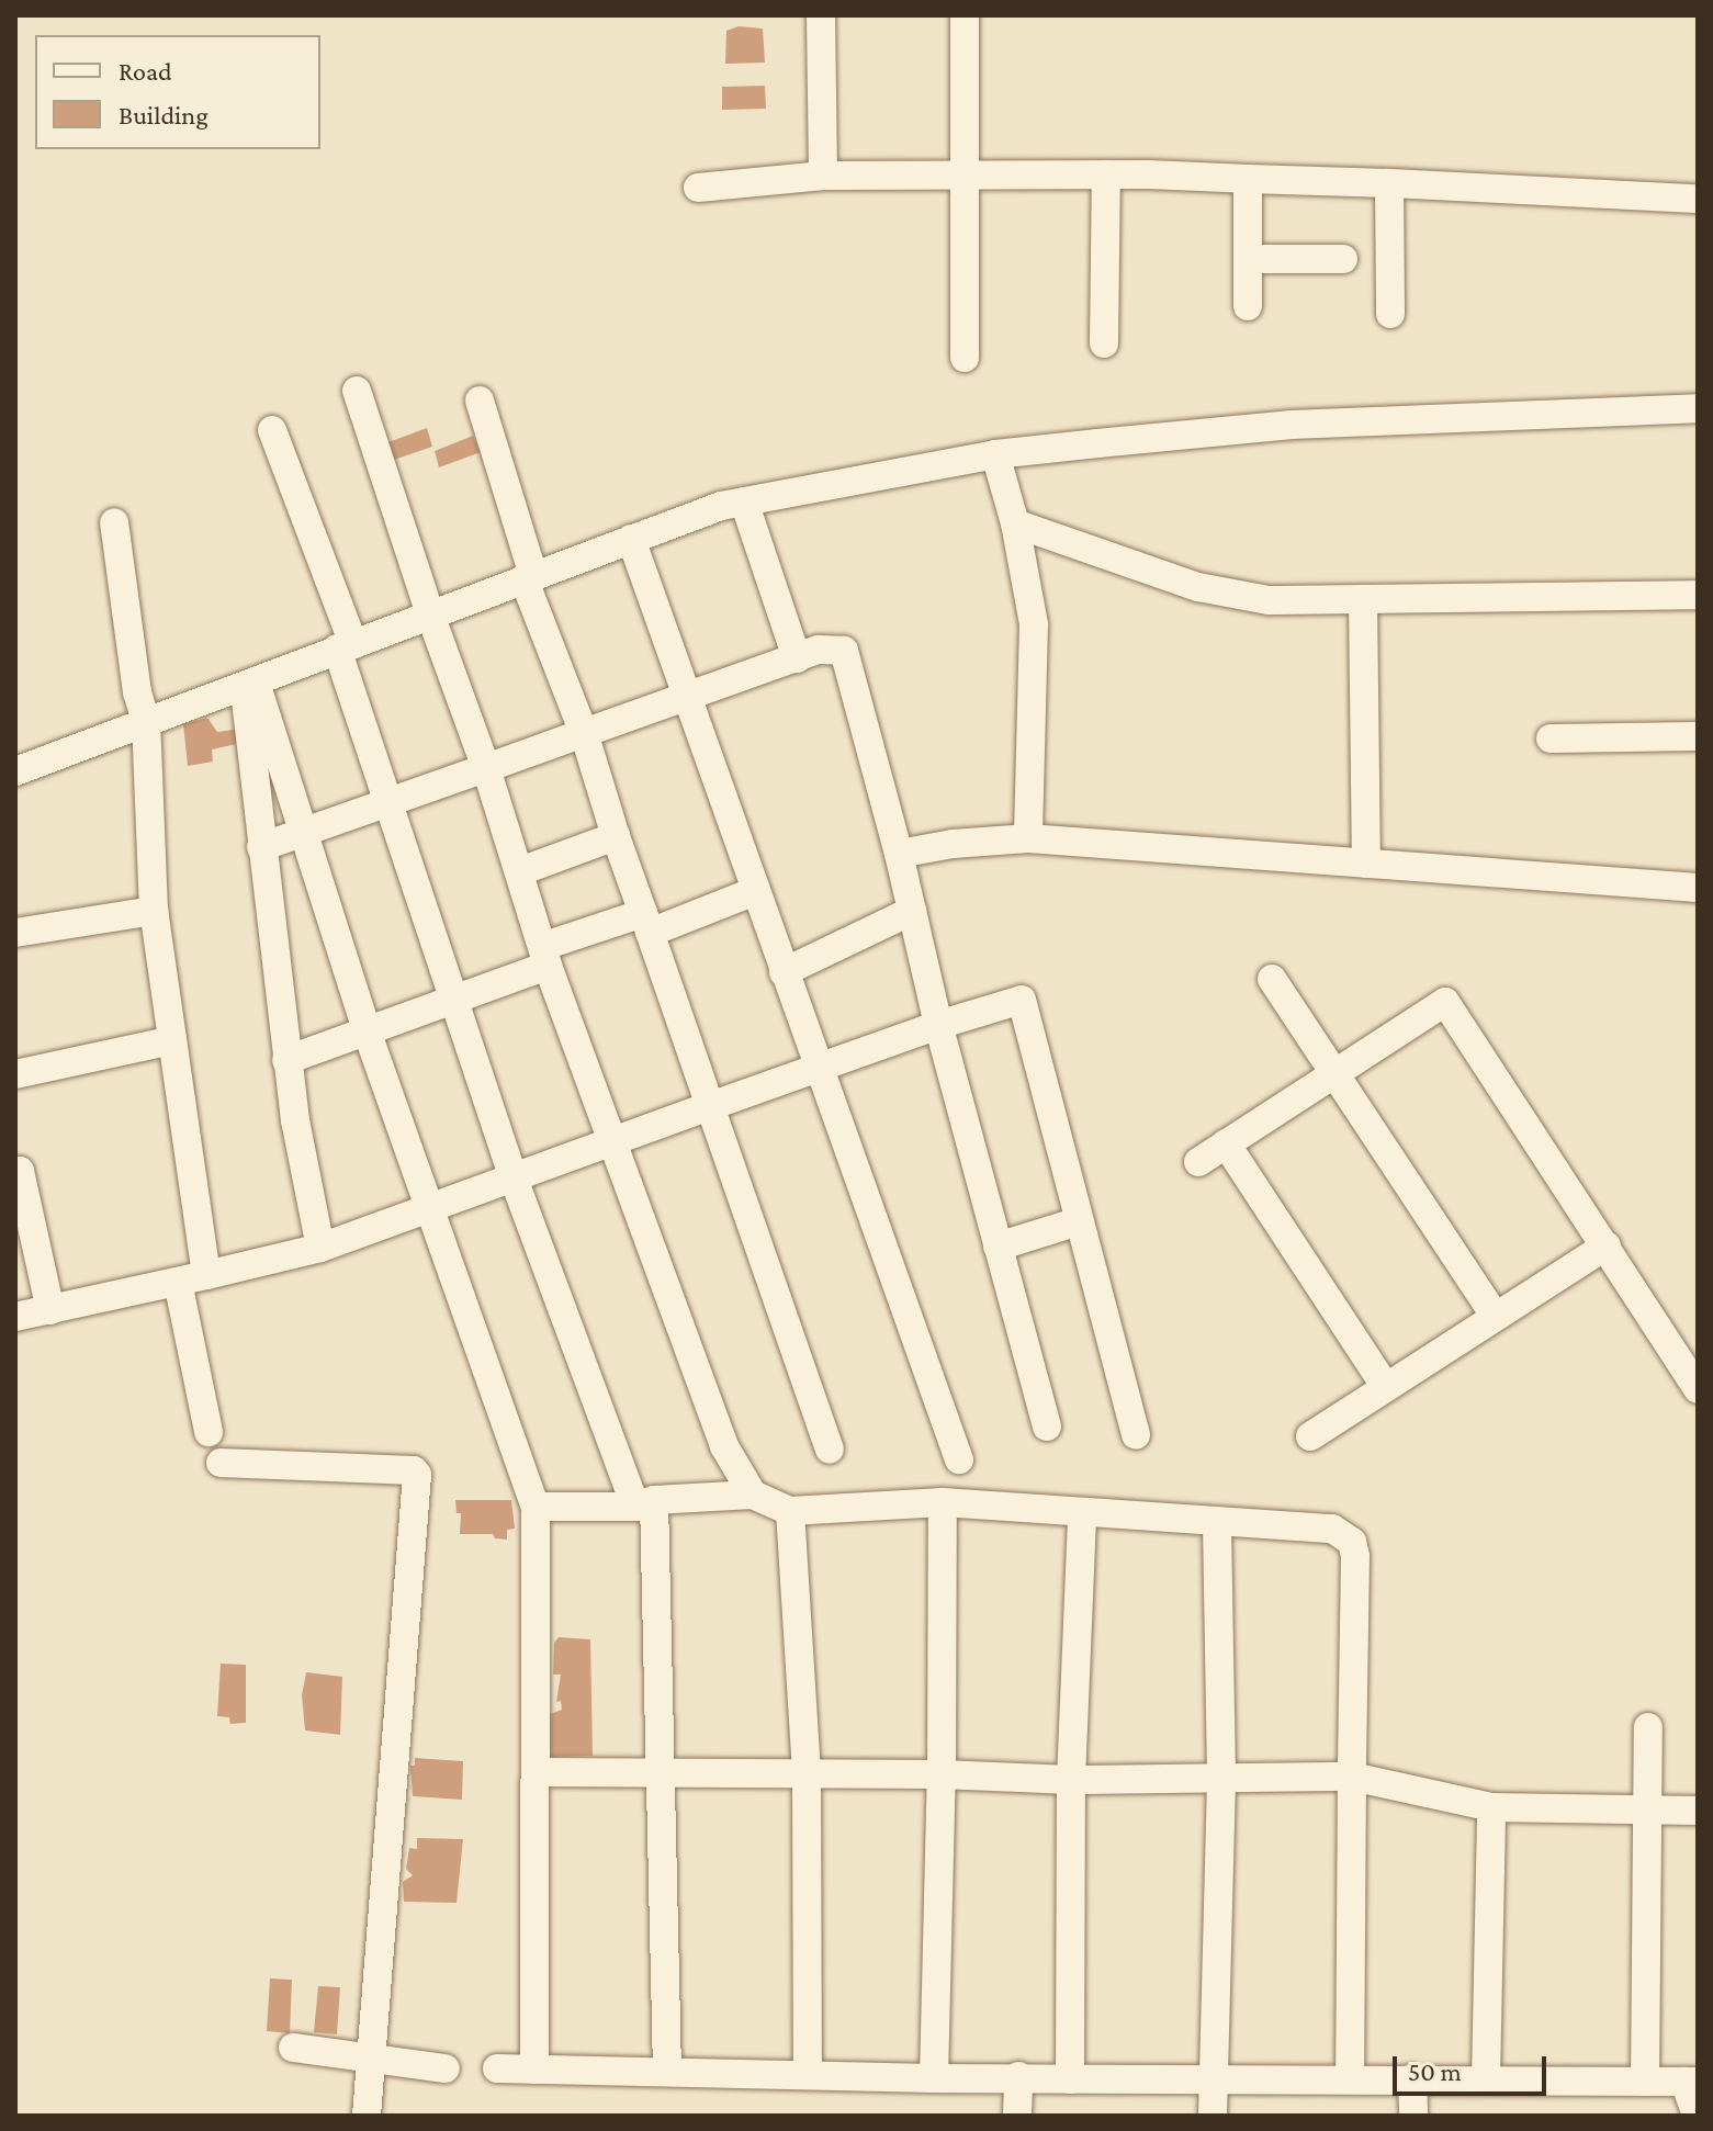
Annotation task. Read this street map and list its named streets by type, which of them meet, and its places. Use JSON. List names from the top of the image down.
{
  "legend": ["Road", "Building"],
  "scale_bar": "50 m"
}
